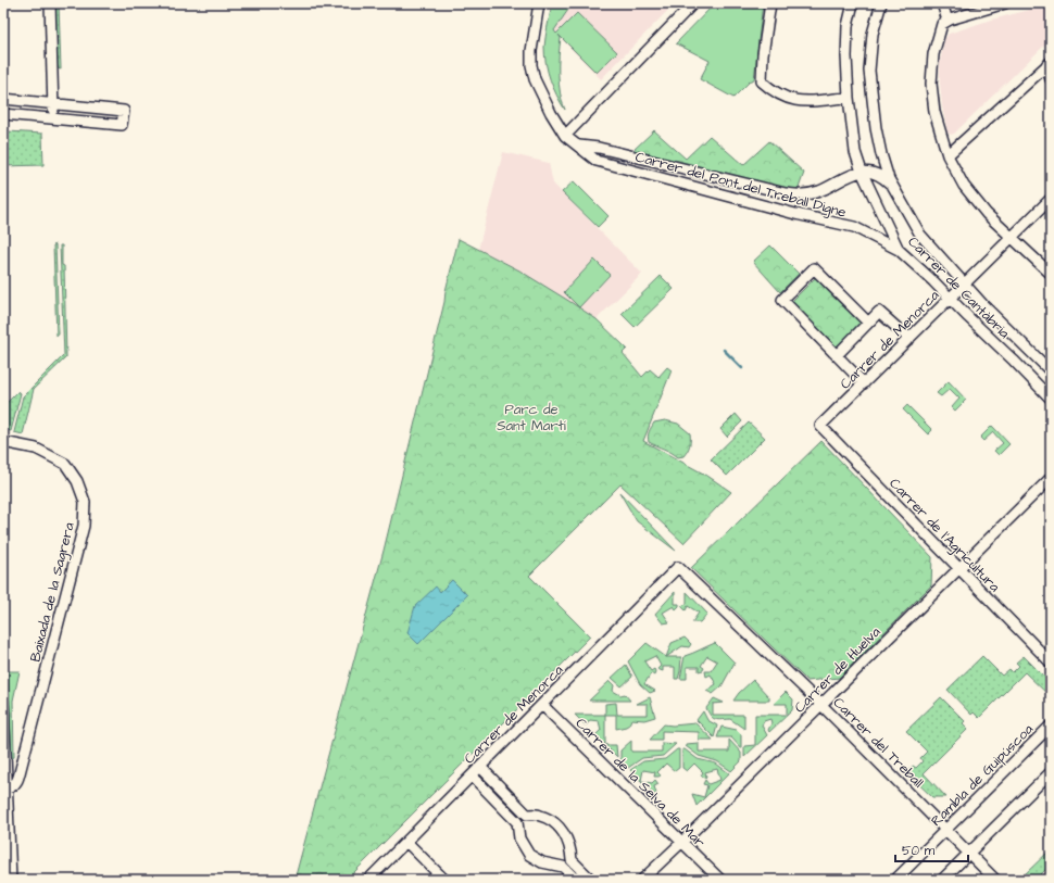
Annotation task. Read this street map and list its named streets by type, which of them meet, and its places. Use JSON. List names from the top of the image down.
{
  "streets": {
    "street": [
      "Carrer del Pont del Treball Digne",
      "Carrer de Cantàbria",
      "Carrer de Menorca",
      "Carrer de l'Agricultura",
      "Baixada de la Sagrera",
      "Carrer de Huelva",
      "Carrer del Treball",
      "Rambla de Guipúscoa",
      "Carrer de la Selva de Mar"
    ]
  },
  "crossings": [
    ["Carrer del Pont del Treball Digne", "Carrer de Cantàbria"],
    ["Carrer de Cantàbria", "Carrer de Menorca"],
    ["Carrer de Menorca", "Carrer de l'Agricultura"],
    ["Carrer de Menorca", "Carrer del Treball"],
    ["Carrer de Menorca", "Carrer de la Selva de Mar"],
    ["Carrer de l'Agricultura", "Carrer de Huelva"],
    ["Carrer de Huelva", "Carrer del Treball"],
    ["Carrer de Huelva", "Carrer de la Selva de Mar"],
    ["Carrer del Treball", "Rambla de Guipúscoa"]
  ],
  "parks": ["Parc de Sant Martí"],
  "scale_bar": "50 m"
}
